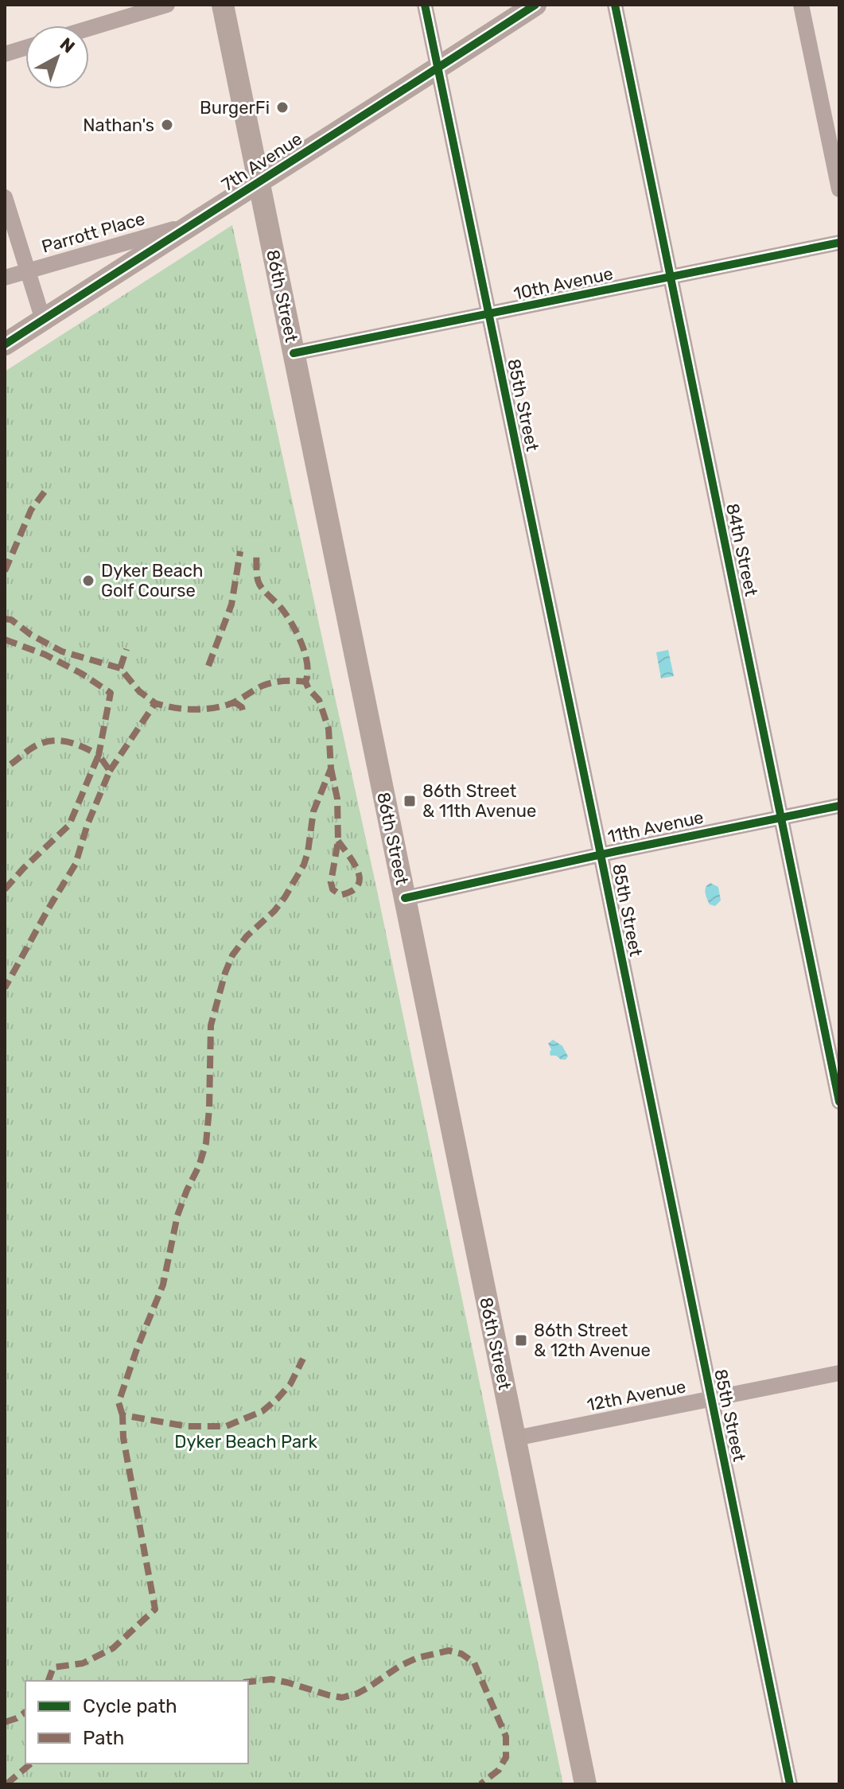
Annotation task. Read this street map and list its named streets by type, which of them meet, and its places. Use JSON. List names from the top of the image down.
{
  "streets": {
    "main road": ["7th Avenue", "86th Street"],
    "street": [
      "Parrott Place",
      "10th Avenue",
      "85th Street",
      "84th Street",
      "11th Avenue",
      "12th Avenue"
    ]
  },
  "crossings": [
    ["7th Avenue", "Parrott Place"],
    ["7th Avenue", "86th Street"],
    ["7th Avenue", "85th Street"],
    ["10th Avenue", "86th Street"],
    ["10th Avenue", "85th Street"],
    ["10th Avenue", "84th Street"],
    ["86th Street", "11th Avenue"],
    ["86th Street", "12th Avenue"],
    ["85th Street", "11th Avenue"],
    ["85th Street", "12th Avenue"],
    ["84th Street", "11th Avenue"]
  ],
  "parks": ["Dyker Beach Park"],
  "places": {
    "other": ["BurgerFi", "Nathan's", "Dyker Beach Golf Course"],
    "transit": ["86th Street & 11th Avenue", "86th Street & 12th Avenue"]
  },
  "legend": ["Cycle path", "Path"],
  "north": "top right"
}
